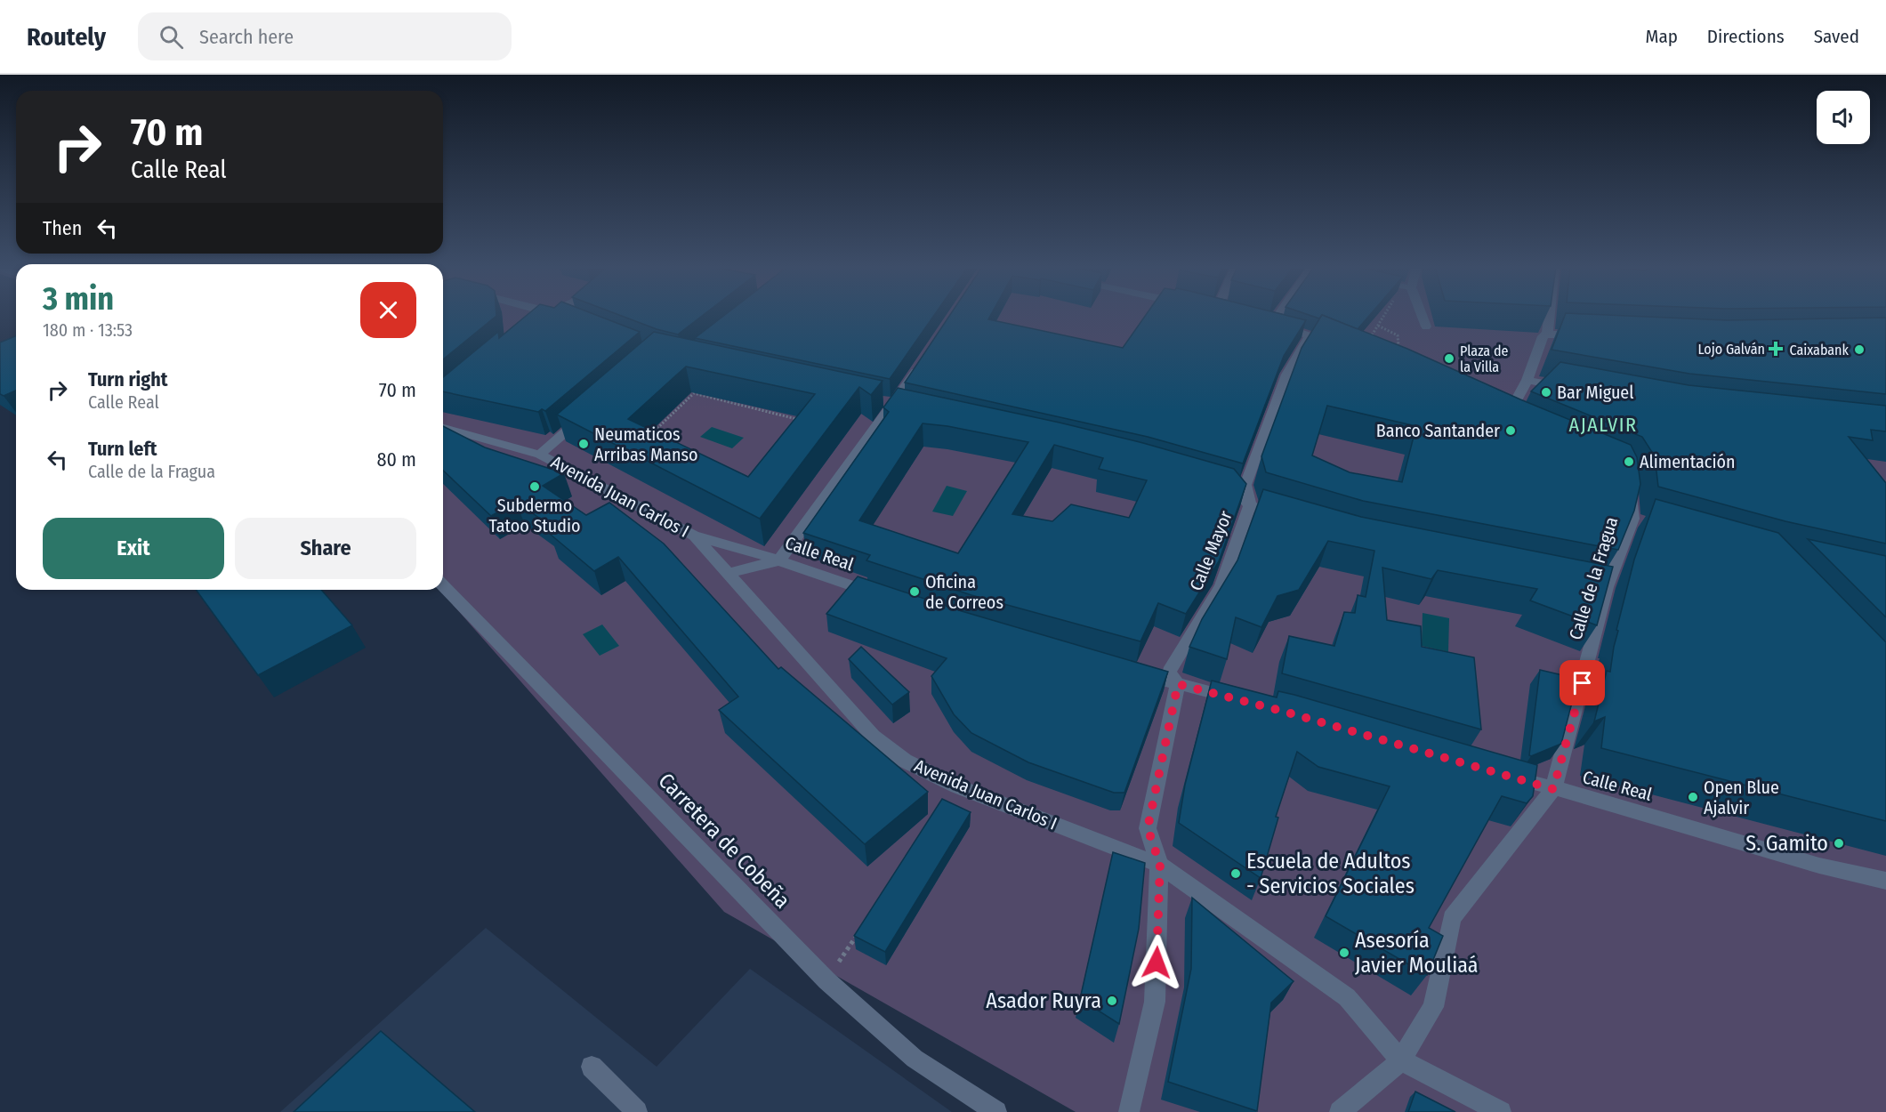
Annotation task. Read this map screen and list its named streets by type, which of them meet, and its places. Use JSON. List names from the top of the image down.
{
  "streets": {
    "street": [
      "Avenida Juan Carlos I",
      "Calle Mayor",
      "Calle Real",
      "Calle de la Fragua",
      "Carretera de Cobeña"
    ]
  },
  "crossings": [
    ["Avenida Juan Carlos I", "Calle Real"],
    ["Calle Real", "Calle de la Fragua"]
  ],
  "districts": ["AJALVIR"],
  "places": {
    "health": ["Lojo Galván"],
    "other": [
      "Caixabank",
      "Plaza de la Villa",
      "Bar Miguel",
      "Banco Santander",
      "Neumaticos Arribas Manso",
      "Alimentación",
      "Subdermo Tatoo Studio",
      "Oficina de Correos",
      "Open Blue Ajalvir",
      "S. Gamito",
      "Escuela de Adultos - Servicios Sociales",
      "Asesoría Javier Mouliaá",
      "Asador Ruyra"
    ]
  },
  "page": {
    "header": "Routely",
    "search": "Search here",
    "nav": ["Map", "Directions", "Saved"],
    "turn": ["70 m", "Calle Real"],
    "then": "Then",
    "heading": ["3 min", "180 m · 13:53"],
    "list": [
      {
        "name": "Turn right",
        "note": "Calle Real",
        "value": "70 m"
      },
      {
        "name": "Turn left",
        "note": "Calle de la Fragua",
        "value": "80 m"
      }
    ],
    "buttons": ["Exit", "Share"]
  }
}
